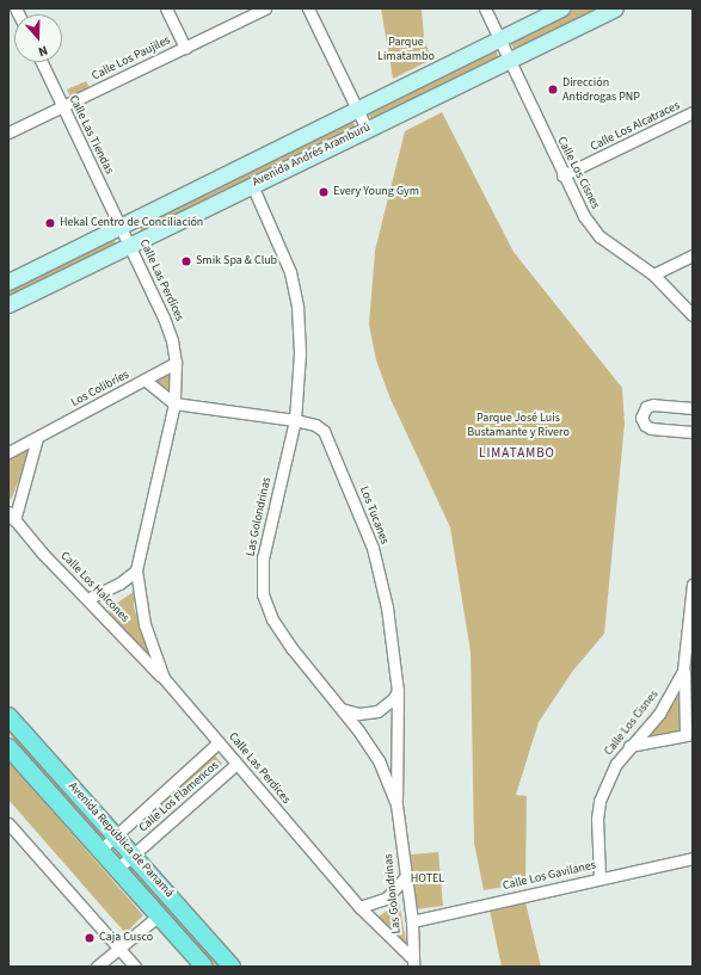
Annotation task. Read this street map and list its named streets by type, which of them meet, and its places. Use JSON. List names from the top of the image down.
{
  "streets": {
    "main road": ["Avenida Andrés Aramburú", "Avenida República de Panamá"],
    "street": [
      "Calle Los Paujiles",
      "Calle Los Alcatraces",
      "Calle Las Tiendas",
      "Calle Los Cisnes",
      "Calle Las Perdices",
      "Los Colibríes",
      "Los Tucanes",
      "Las Golondrinas",
      "Calle Los Halcones",
      "Calle Los Flamencos",
      "Calle Los Gavilanes"
    ]
  },
  "crossings": [
    ["Calle Los Paujiles", "Calle Las Tiendas"],
    ["Calle Los Alcatraces", "Calle Los Cisnes"],
    ["Calle Las Tiendas", "Avenida Andrés Aramburú"],
    ["Calle Las Tiendas", "Calle Las Perdices"],
    ["Avenida Andrés Aramburú", "Calle Los Cisnes"],
    ["Avenida Andrés Aramburú", "Calle Las Perdices"],
    ["Avenida Andrés Aramburú", "Las Golondrinas"],
    ["Calle Los Cisnes", "Calle Los Gavilanes"],
    ["Calle Las Perdices", "Los Colibríes"],
    ["Calle Las Perdices", "Los Tucanes"],
    ["Calle Las Perdices", "Las Golondrinas"],
    ["Calle Las Perdices", "Calle Los Halcones"],
    ["Calle Las Perdices", "Calle Los Flamencos"],
    ["Los Tucanes", "Las Golondrinas"],
    ["Las Golondrinas", "Calle Los Gavilanes"],
    ["Calle Los Flamencos", "Avenida República de Panamá"]
  ],
  "districts": ["LIMATAMBO"],
  "parks": ["Parque Limatambo", "Parque José Luis Bustamante y Rivero", "HOTEL"],
  "places": [
    "Dirección Antidrogas PNP",
    "Every Young Gym",
    "Hekal Centro de Conciliación",
    "Smik Spa & Club",
    "Caja Cusco"
  ],
  "north": "bottom"
}
